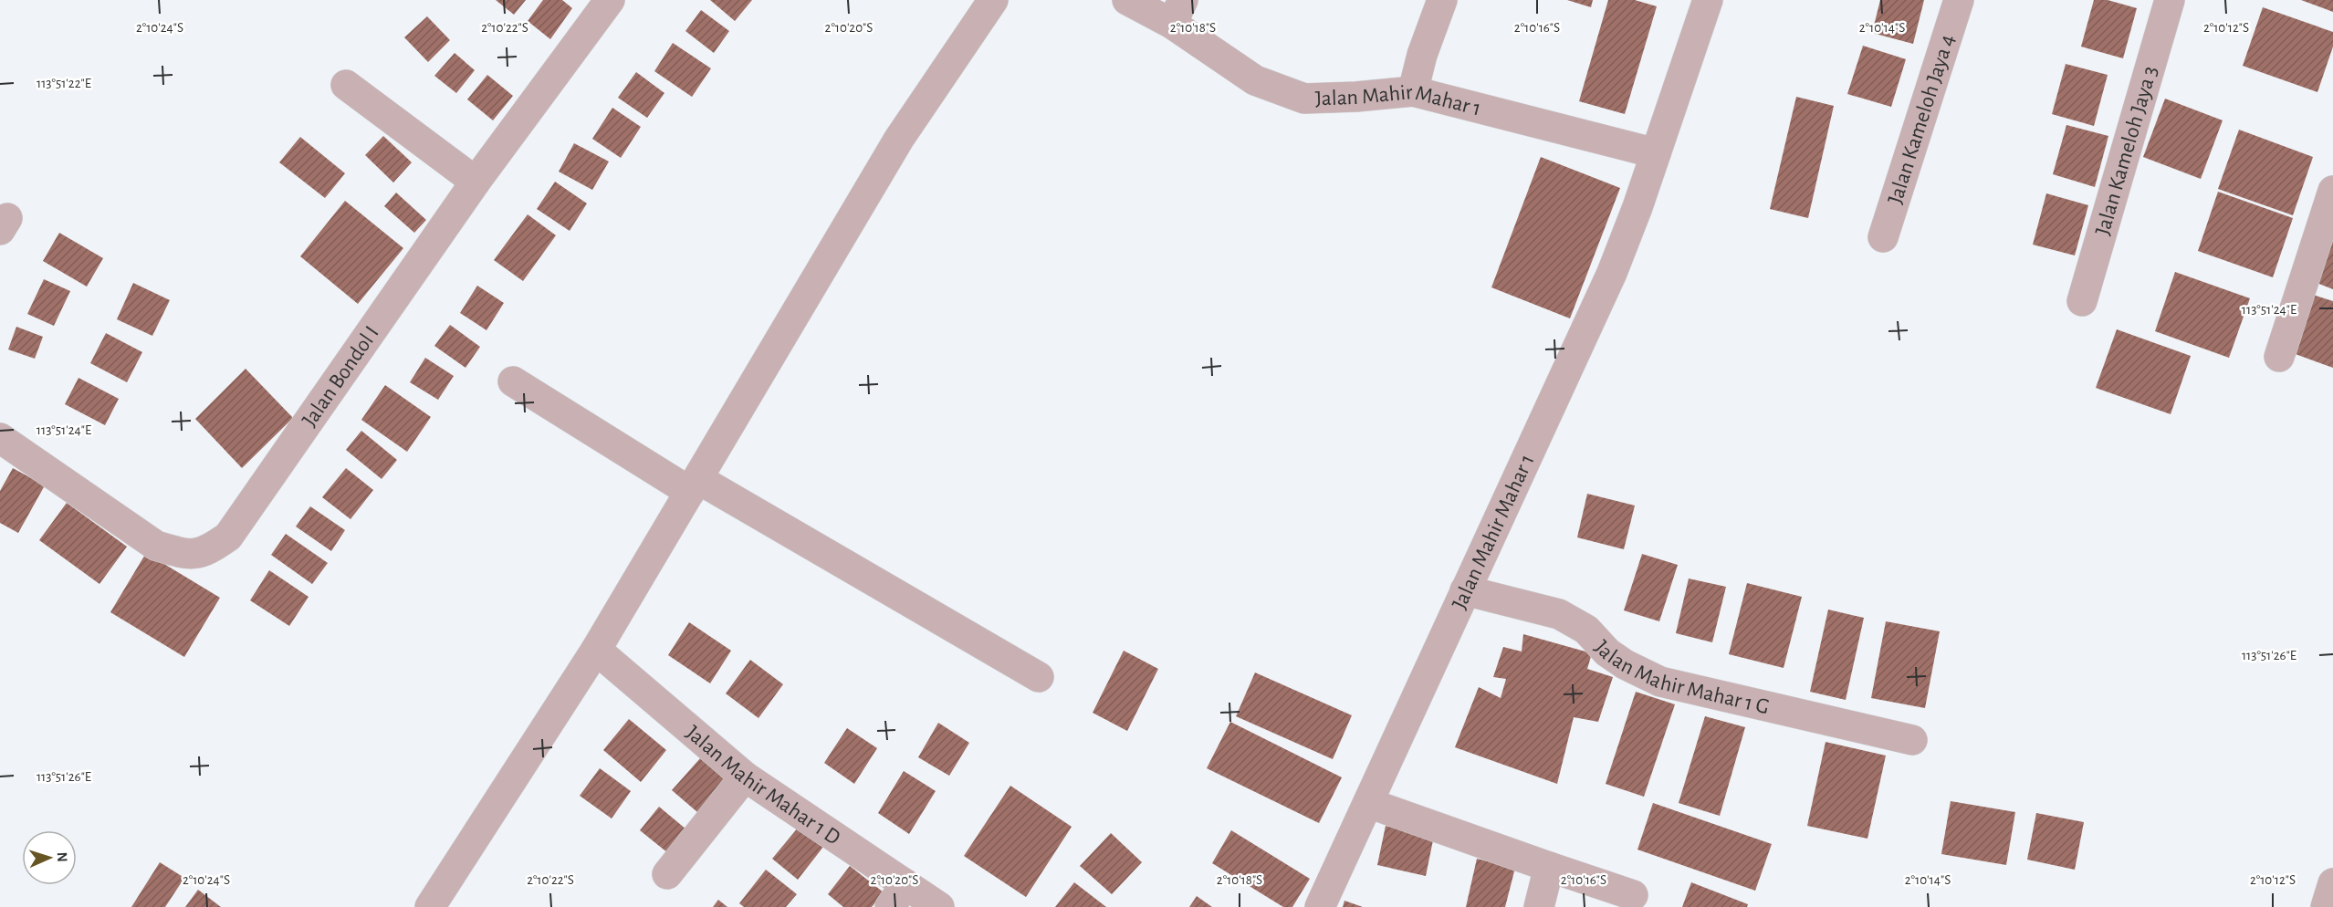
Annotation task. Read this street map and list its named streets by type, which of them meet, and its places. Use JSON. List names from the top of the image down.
{
  "streets": {
    "street": [
      "Jalan Mahir Mahar 1",
      "Jalan Kameloh Jaya 4",
      "Jalan Kameloh Jaya 3",
      "Jalan Bondol I",
      "Jalan Mahir Mahar 1 G",
      "Jalan Mahir Mahar 1 D"
    ]
  },
  "crossings": [
    ["Jalan Mahir Mahar 1", "Jalan Mahir Mahar 1 G"]
  ],
  "north": "right",
  "coordinates": [
    "2°10'24\"S",
    "2°10'22\"S",
    "2°10'20\"S",
    "2°10'18\"S",
    "2°10'16\"S",
    "2°10'14\"S",
    "2°10'12\"S",
    "113°51'22\"E",
    "113°51'24\"E",
    "113°51'26\"E"
  ]
}
